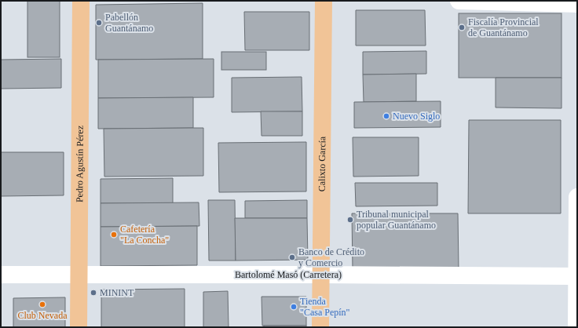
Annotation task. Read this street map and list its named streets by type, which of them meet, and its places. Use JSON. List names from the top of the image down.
{
  "streets": {
    "main road": ["Pedro Agustín Pérez", "Calixto García"],
    "street": ["Bartolomé Masó (Carretera)"]
  },
  "crossings": [
    ["Pedro Agustín Pérez", "Bartolomé Masó (Carretera)"],
    ["Calixto García", "Bartolomé Masó (Carretera)"]
  ],
  "places": [
    "Pabellón Guantánamo",
    "Fiscalía Provincial de Guantánamo",
    "Nuevo Siglo",
    "Tribunal municipal popular Guantánamo",
    "Cafetería \"La Concha\"",
    "Banco de Crédito y Comercio",
    "MININT",
    "Club Nevada",
    "Tienda \"Casa Pepín\""
  ]
}
